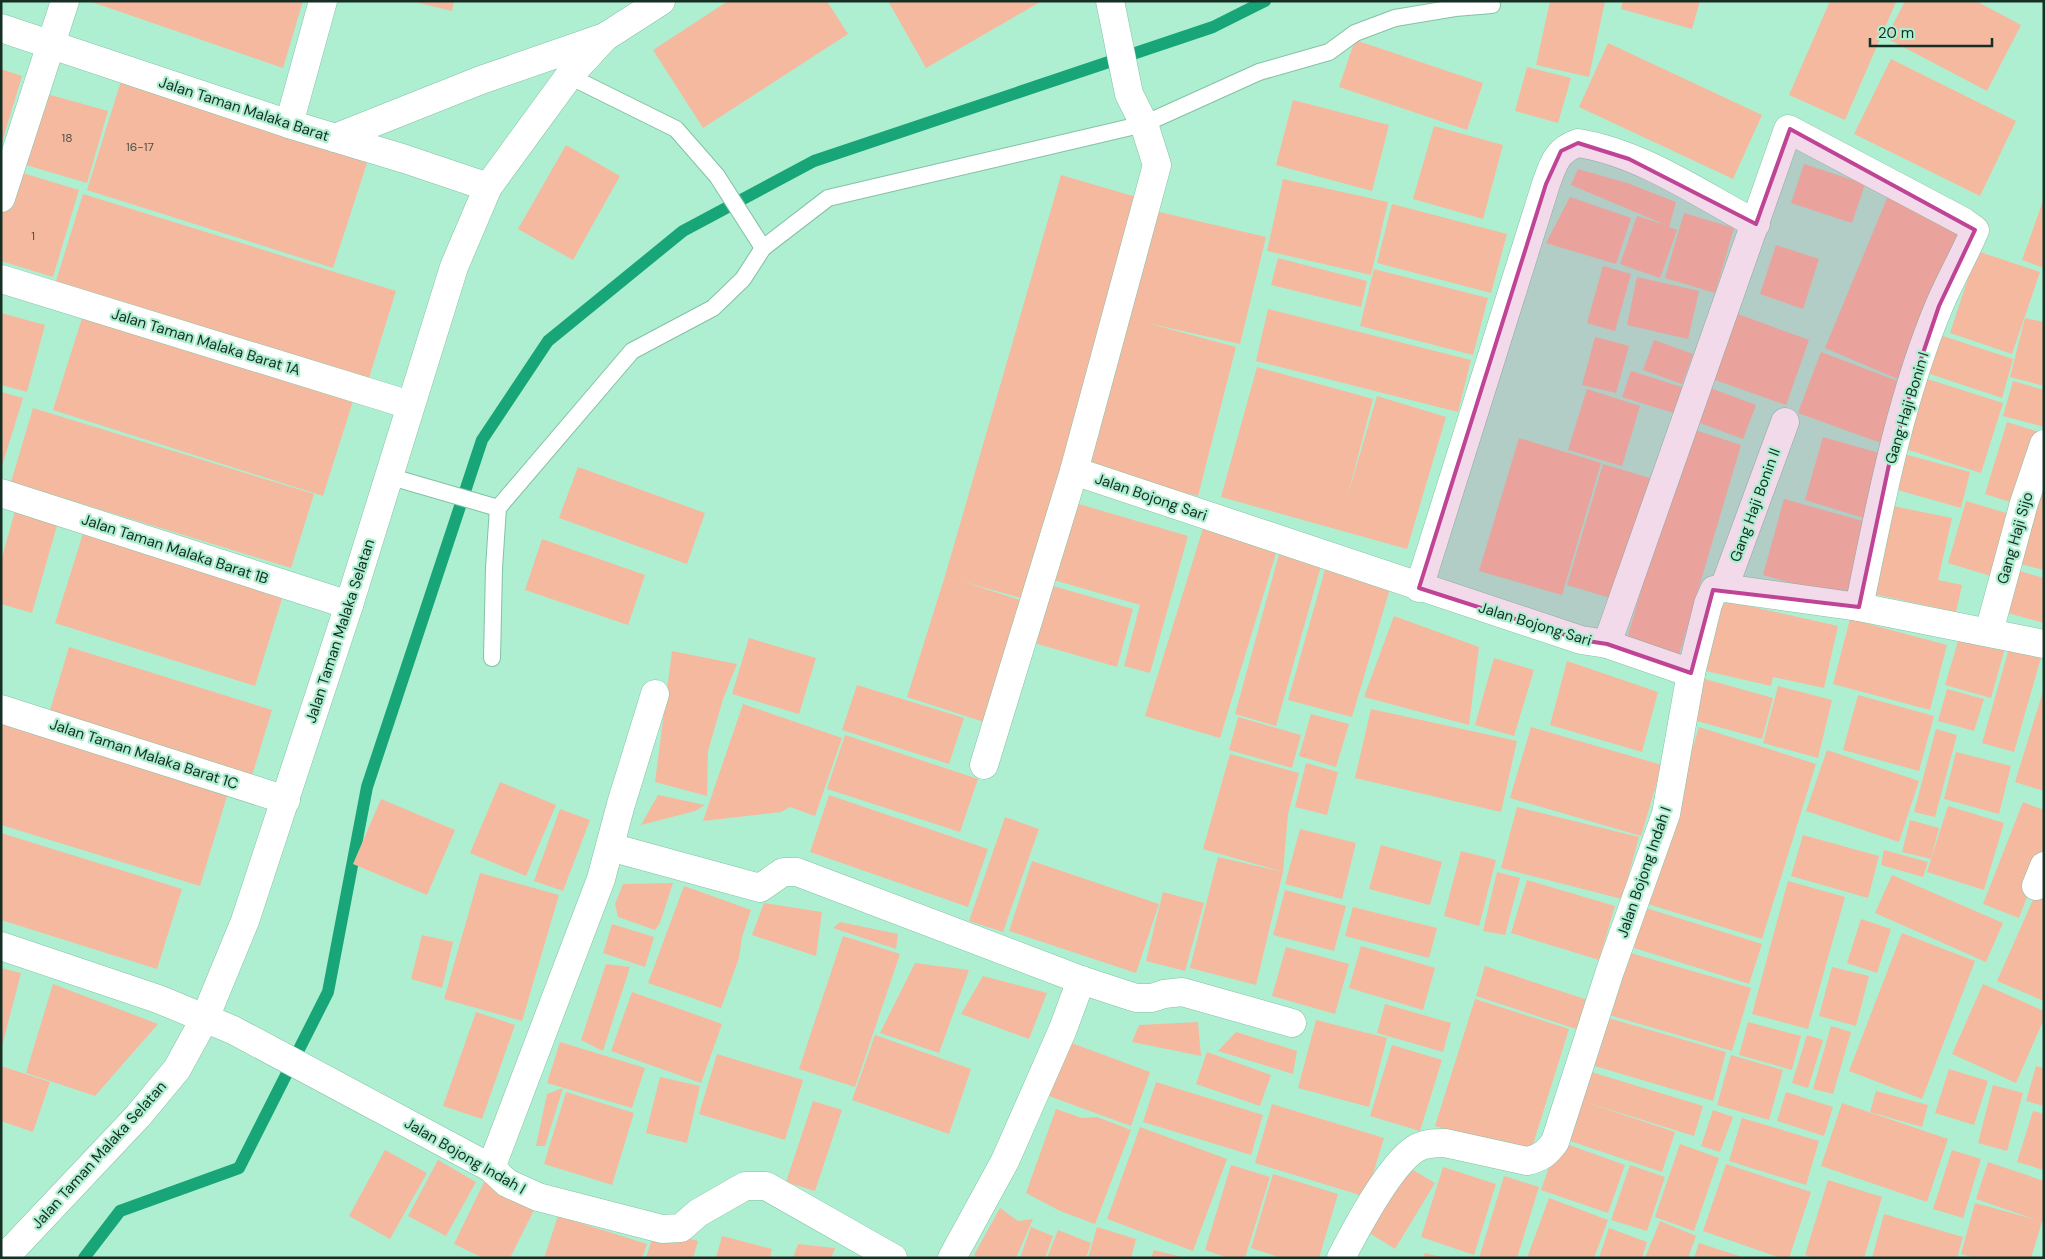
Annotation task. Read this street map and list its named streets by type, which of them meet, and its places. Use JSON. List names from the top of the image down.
{
  "streets": {
    "street": [
      "Jalan Taman Malaka Barat",
      "Jalan Taman Malaka Barat 1A",
      "Gang Haji Bonin I",
      "Jalan Bojong Sari",
      "Gang Haji Bonin II",
      "Gang Haji Sijo",
      "Jalan Taman Malaka Barat 1B",
      "Jalan Taman Malaka Selatan",
      "Jalan Taman Malaka Barat 1C",
      "Jalan Bojong Indah I"
    ]
  },
  "crossings": [
    ["Jalan Taman Malaka Barat", "Jalan Taman Malaka Selatan"],
    ["Jalan Taman Malaka Barat 1A", "Jalan Taman Malaka Selatan"],
    ["Jalan Bojong Sari", "Jalan Bojong Indah I"],
    ["Gang Haji Bonin II", "Jalan Bojong Indah I"],
    ["Jalan Taman Malaka Barat 1B", "Jalan Taman Malaka Selatan"],
    ["Jalan Taman Malaka Selatan", "Jalan Taman Malaka Barat 1C"],
    ["Jalan Taman Malaka Selatan", "Jalan Bojong Indah I"]
  ],
  "house_numbers": ["18", "16-17", "1"],
  "scale_bar": "20 m"
}
